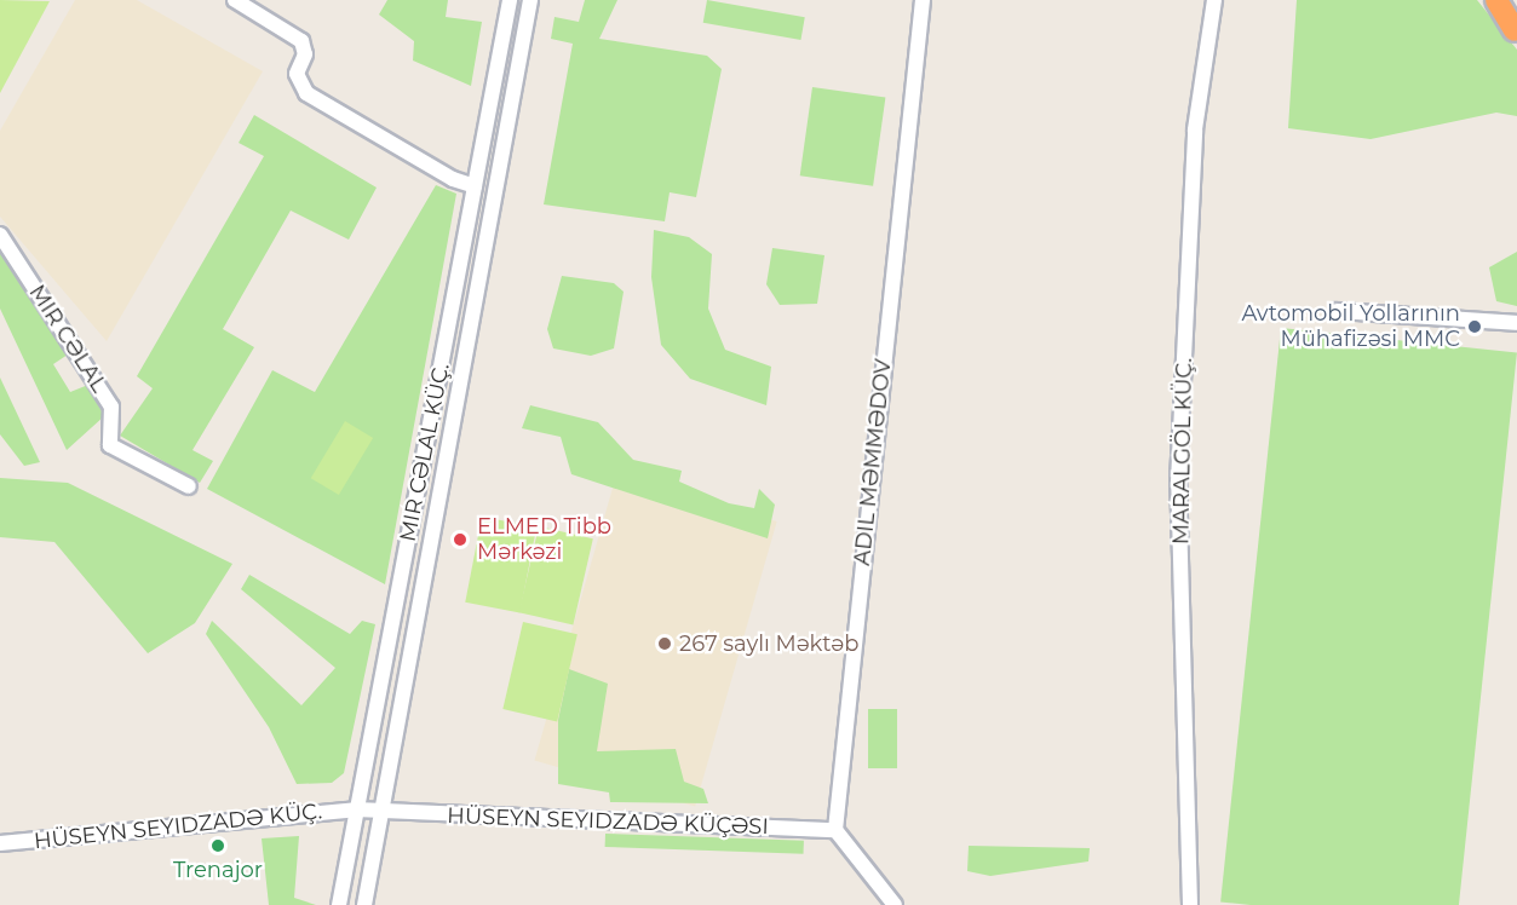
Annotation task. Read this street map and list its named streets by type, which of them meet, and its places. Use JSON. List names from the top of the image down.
{
  "streets": {
    "street": [
      "MIR CƏLAL",
      "MARALGÖL KÜÇ.",
      "MIR CƏLAL KÜÇ.",
      "ADIL MƏMMƏDOV",
      "HÜSEYN SEYIDZADƏ KÜÇƏSI",
      "HÜSEYN SEYIDZADƏ KÜÇ."
    ]
  },
  "crossings": [
    ["MIR CƏLAL KÜÇ.", "HÜSEYN SEYIDZADƏ KÜÇƏSI"],
    ["MIR CƏLAL KÜÇ.", "HÜSEYN SEYIDZADƏ KÜÇ."],
    ["ADIL MƏMMƏDOV", "HÜSEYN SEYIDZADƏ KÜÇƏSI"],
    ["HÜSEYN SEYIDZADƏ KÜÇƏSI", "HÜSEYN SEYIDZADƏ KÜÇ."]
  ],
  "places": [
    "Avtomobil Yollarının Mühafizəsi MMC",
    "ELMED Tibb Mərkəzi",
    "267 saylı Məktəb",
    "Trenajor"
  ]
}
